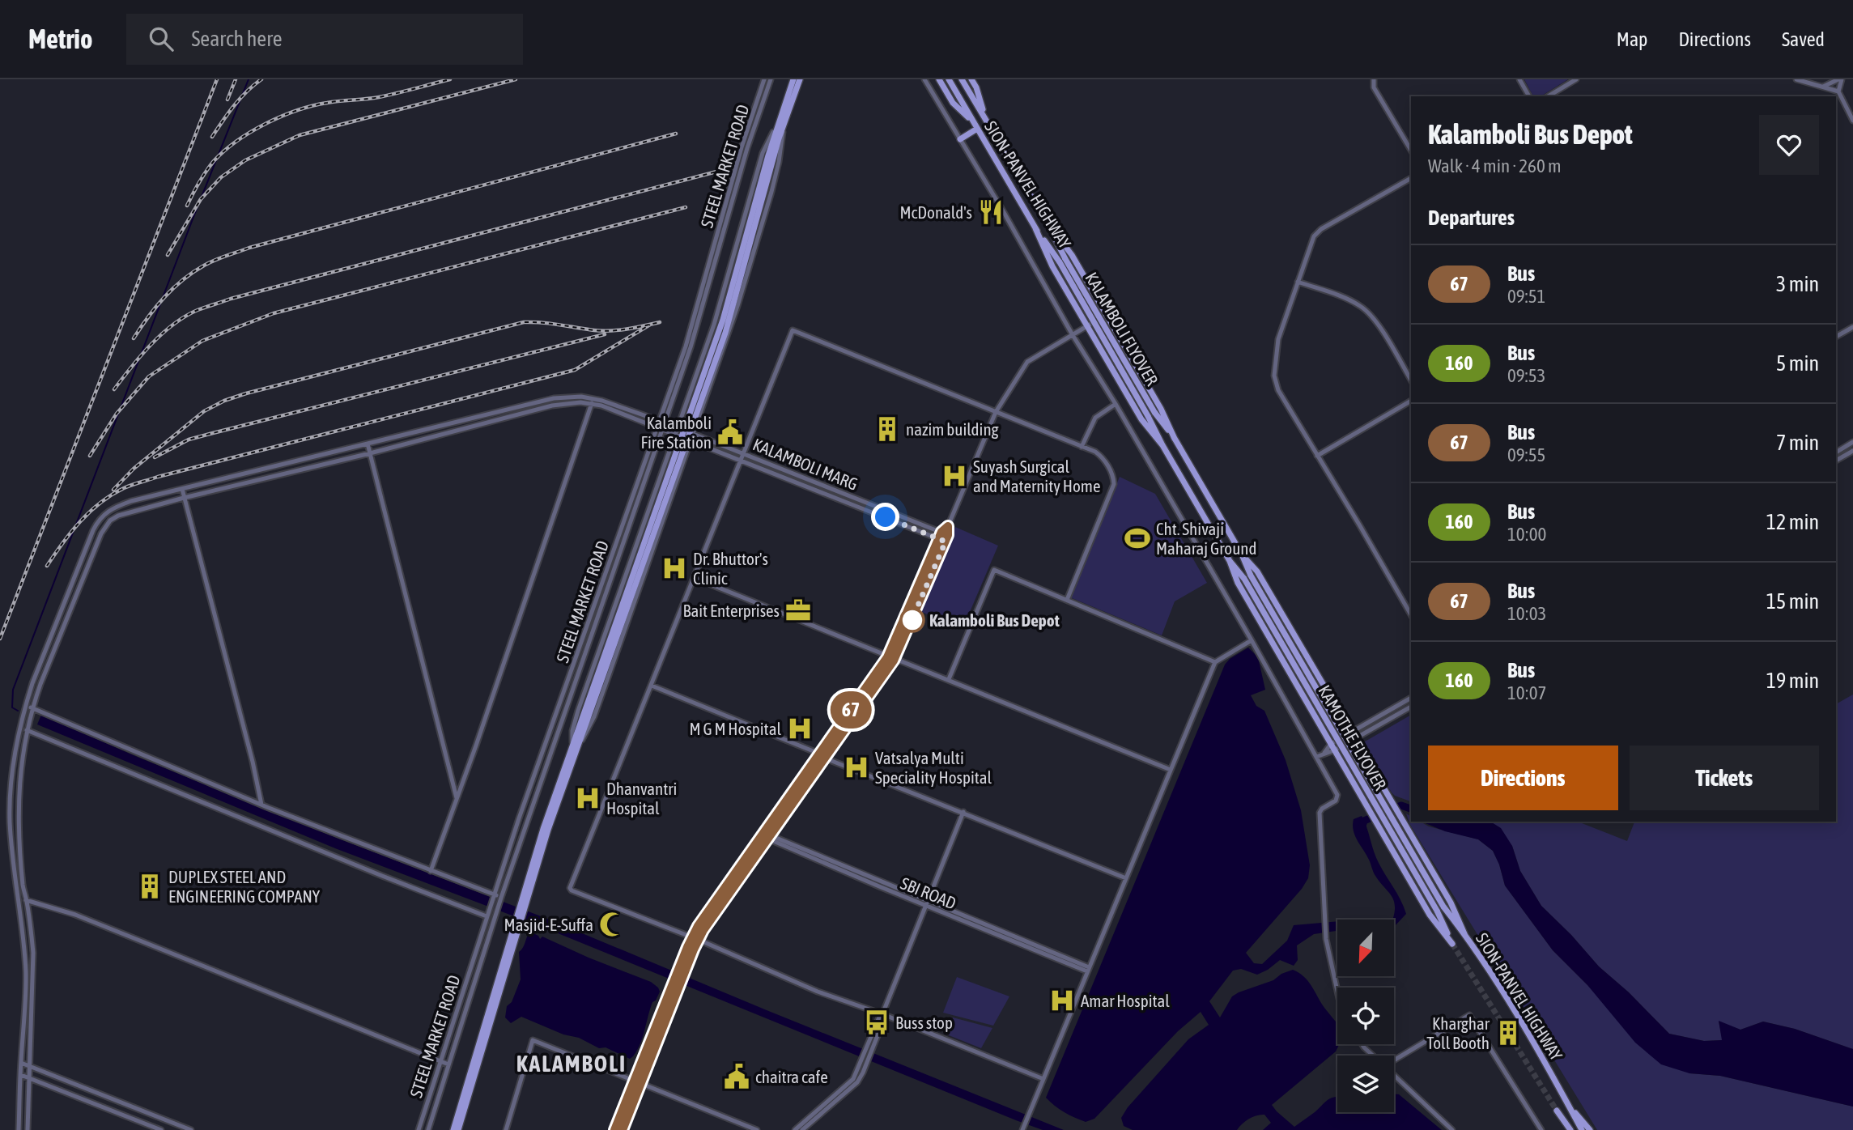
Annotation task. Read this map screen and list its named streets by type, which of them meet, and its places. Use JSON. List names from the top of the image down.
{
  "streets": {
    "highway": ["SION-PANVEL HIGHWAY", "KALAMBOLI FLYOVER", "KAMOTHE FLYOVER"],
    "street": ["STEEL MARKET ROAD", "KALAMBOLI MARG", "SBI ROAD"]
  },
  "crossings": [
    ["SION-PANVEL HIGHWAY", "KALAMBOLI FLYOVER"],
    ["SION-PANVEL HIGHWAY", "KAMOTHE FLYOVER"]
  ],
  "districts": ["KALAMBOLI"],
  "places": {
    "restaurant": ["McDonald's"],
    "building": ["nazim building", "DUPLEX STEEL AND ENGINEERING COMPANY", "Kharghar Toll Booth"],
    "public building": ["Kalamboli Fire Station", "chaitra cafe"],
    "hospital": [
      "Suyash Surgical and Maternity Home",
      "Dr. Bhuttor's Clinic",
      "M G M Hospital",
      "Vatsalya Multi Speciality Hospital",
      "Dhanvantri Hospital",
      "Amar Hospital"
    ],
    "sports": ["Cht. Shivaji Maharaj Ground"],
    "office": ["Bait Enterprises"],
    "other": ["Kalamboli Bus Depot"],
    "mosque": ["Masjid-E-Suffa"],
    "bus stop": ["Buss stop"]
  },
  "lines": ["bus line 67"],
  "north": "bottom left",
  "page": {
    "header": "Metrio",
    "search": "Search here",
    "nav": ["Map", "Directions", "Saved"],
    "on_map": "67",
    "heading": [
      ["Kalamboli Bus Depot", "Walk · 4 min · 260 m"],
      "Departures"
    ],
    "list": [
      {
        "mark": "67",
        "name": "Bus",
        "note": "09:51",
        "value": "3 min"
      },
      {
        "mark": "160",
        "name": "Bus",
        "note": "09:53",
        "value": "5 min"
      },
      {
        "mark": "67",
        "name": "Bus",
        "note": "09:55",
        "value": "7 min"
      },
      {
        "mark": "160",
        "name": "Bus",
        "note": "10:00",
        "value": "12 min"
      },
      {
        "mark": "67",
        "name": "Bus",
        "note": "10:03",
        "value": "15 min"
      },
      {
        "mark": "160",
        "name": "Bus",
        "note": "10:07",
        "value": "19 min"
      }
    ],
    "buttons": ["Directions", "Tickets"]
  }
}
